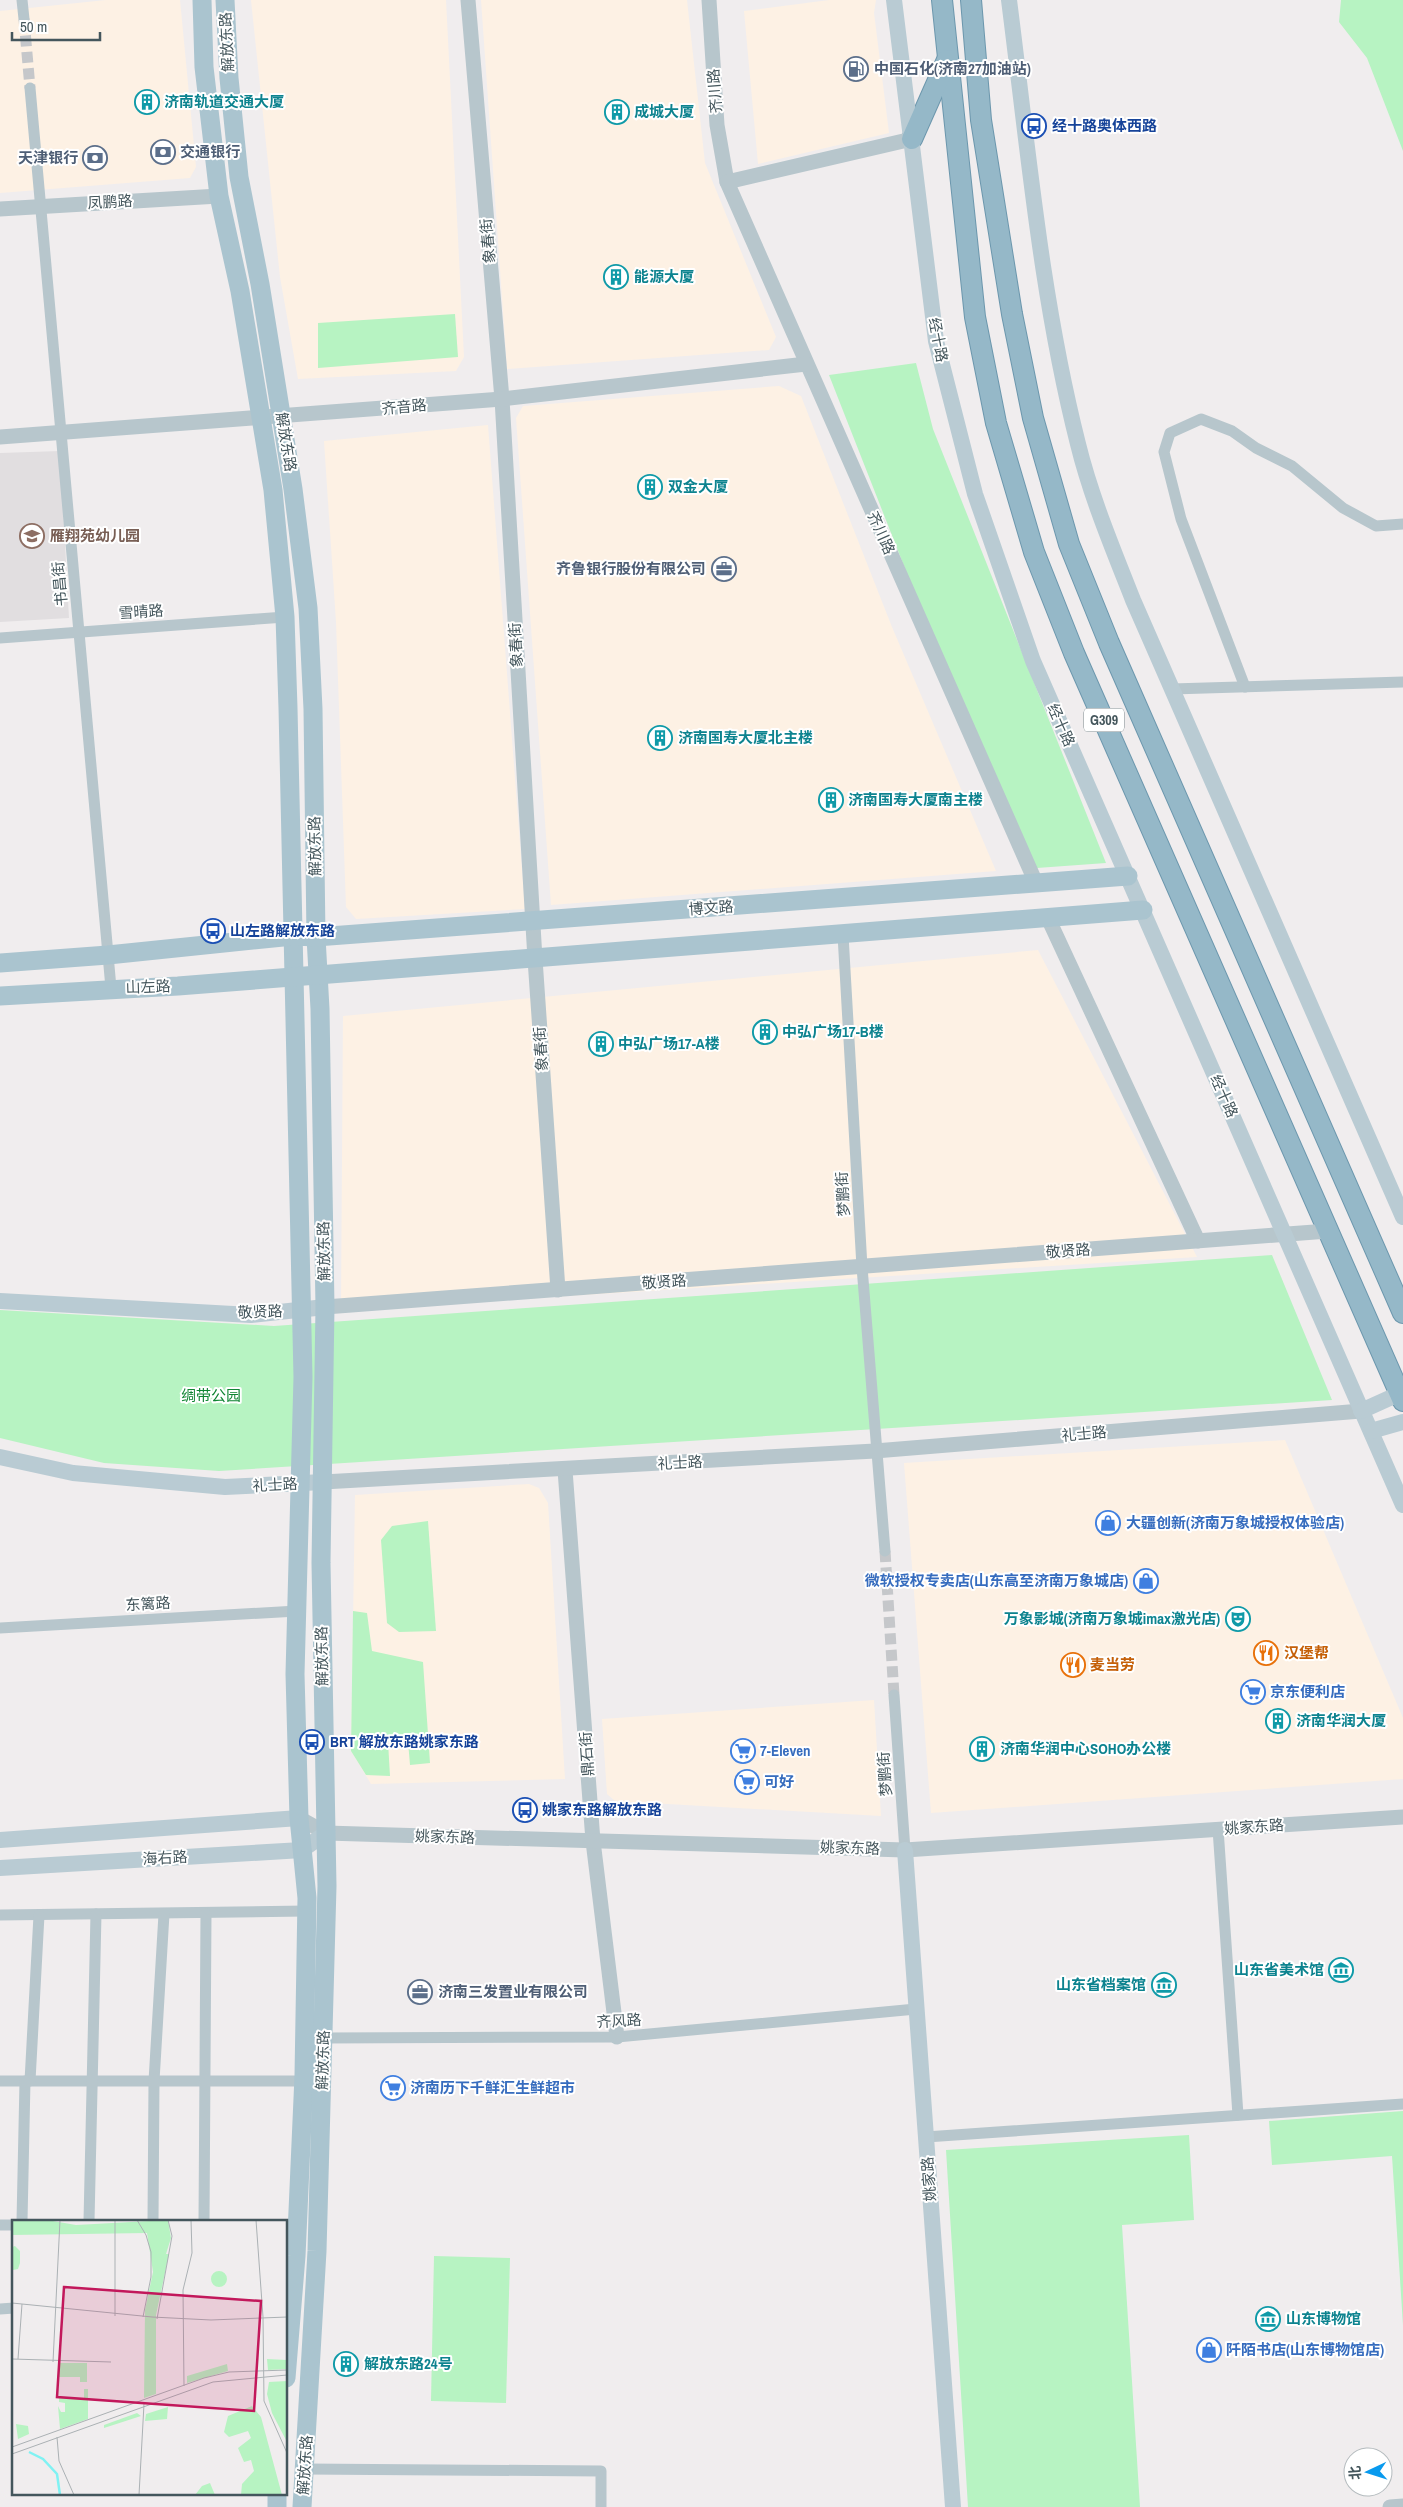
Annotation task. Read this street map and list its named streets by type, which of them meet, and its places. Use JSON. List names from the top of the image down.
{
  "streets": {
    "highway": ["G309"],
    "main road": [
      "解放东路",
      "经十路",
      "博文路",
      "山左路",
      "敬贤路",
      "礼士路",
      "海右路",
      "姚家路"
    ],
    "street": [
      "齐川路",
      "凤鹏路",
      "象春街",
      "齐音路",
      "书昌街",
      "雪晴路",
      "梦鹏街",
      "东篱路",
      "鼎石街",
      "姚家东路",
      "齐风路"
    ]
  },
  "crossings": [
    ["解放东路", "凤鹏路"],
    ["解放东路", "齐音路"],
    ["解放东路", "雪晴路"],
    ["解放东路", "博文路"],
    ["解放东路", "山左路"],
    ["解放东路", "敬贤路"],
    ["解放东路", "礼士路"],
    ["解放东路", "东篱路"],
    ["解放东路", "姚家东路"],
    ["解放东路", "海右路"],
    ["解放东路", "齐风路"],
    ["齐川路", "齐音路"],
    ["齐川路", "博文路"],
    ["凤鹏路", "书昌街"],
    ["象春街", "齐音路"],
    ["象春街", "博文路"],
    ["象春街", "敬贤路"],
    ["经十路", "博文路"],
    ["经十路", "敬贤路"],
    ["经十路", "礼士路"],
    ["齐音路", "书昌街"],
    ["书昌街", "雪晴路"],
    ["书昌街", "山左路"],
    ["G309", "敬贤路"],
    ["梦鹏街", "敬贤路"],
    ["梦鹏街", "礼士路"],
    ["梦鹏街", "姚家东路"],
    ["梦鹏街", "姚家路"],
    ["礼士路", "鼎石街"],
    ["鼎石街", "姚家东路"],
    ["鼎石街", "齐风路"],
    ["姚家东路", "海右路"],
    ["姚家东路", "姚家路"],
    ["齐风路", "姚家路"]
  ],
  "parks": ["绸带公园"],
  "places": {
    "fuel station": ["中国石化(济南27加油站)"],
    "building": [
      "济南轨道交通大厦",
      "成城大厦",
      "能源大厦",
      "双金大厦",
      "济南国寿大厦北主楼",
      "济南国寿大厦南主楼",
      "中弘广场17-B楼",
      "中弘广场17-A楼",
      "济南华润大厦",
      "济南华润中心SOHO办公楼",
      "解放东路24号"
    ],
    "bus stop": [
      "经十路奥体西路",
      "山左路解放东路",
      "BRT 解放东路姚家东路",
      "姚家东路解放东路"
    ],
    "bank": ["交通银行", "天津银行"],
    "school or university": ["雁翔苑幼儿园"],
    "office": ["齐鲁银行股份有限公司", "济南三发置业有限公司"],
    "shop": ["大疆创新(济南万象城授权体验店)", "微软授权专卖店(山东高至济南万象城店)", "阡陌书店(山东博物馆店)"],
    "theatre": ["万象影城(济南万象城imax激光店)"],
    "restaurant": ["汉堡帮", "麦当劳"],
    "supermarket": [
      "京东便利店",
      "7-Eleven",
      "可好",
      "济南历下千鲜汇生鲜超市"
    ],
    "museum": ["山东省美术馆", "山东省档案馆", "山东博物馆"]
  },
  "scale_bar": "50 m",
  "north": "left"
}
